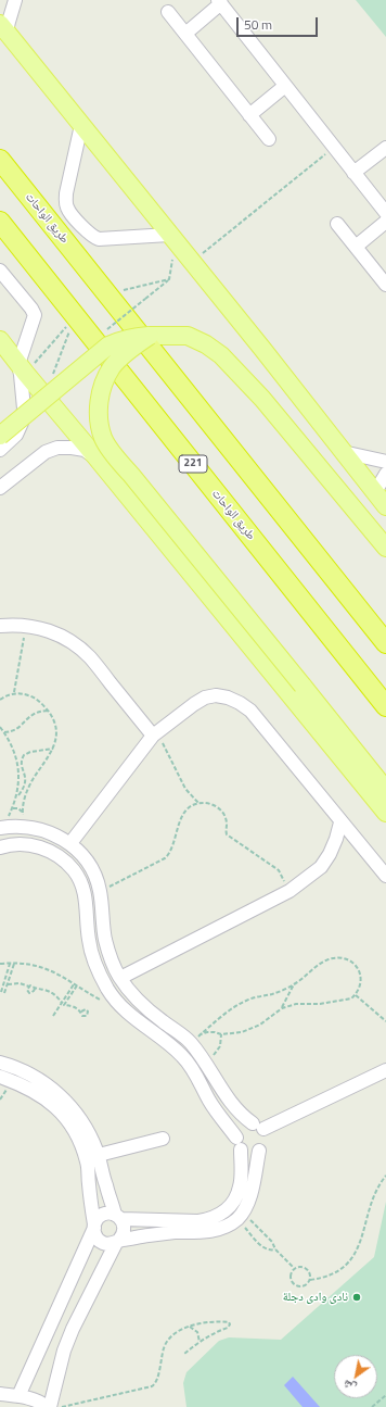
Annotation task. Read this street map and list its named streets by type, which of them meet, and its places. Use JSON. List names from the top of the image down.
{
  "streets": {
    "highway": ["طريق الواحات", "221"]
  },
  "places": ["نادى وادى دجلة"],
  "scale_bar": "50 m",
  "north": "bottom left"
}
